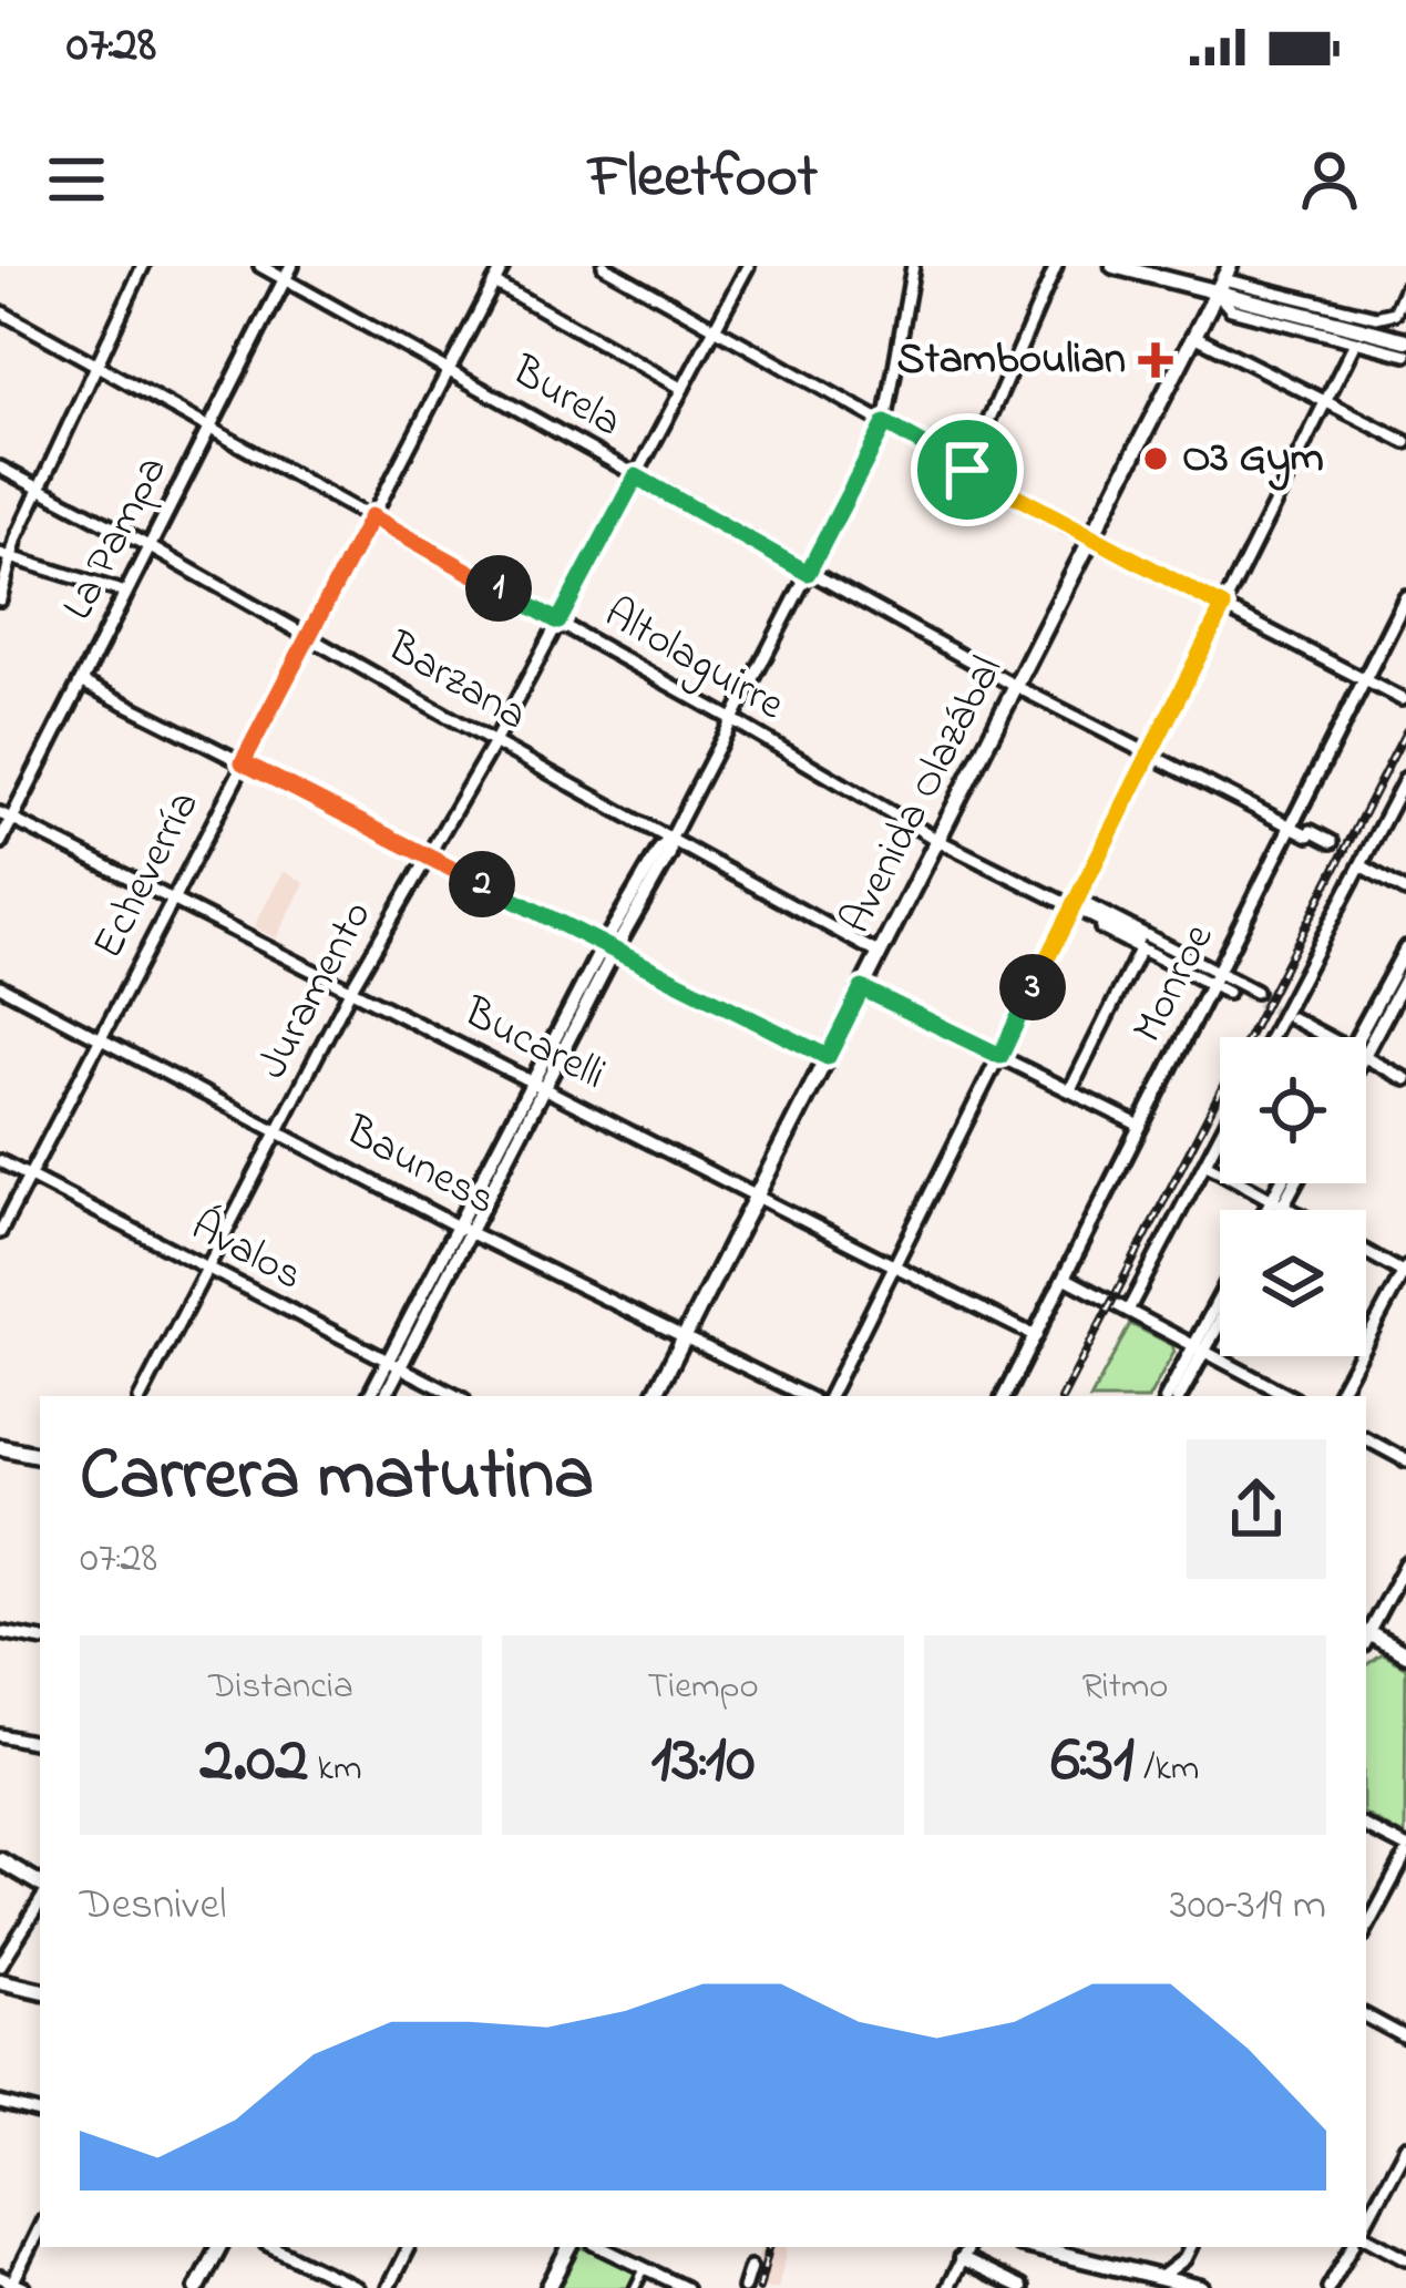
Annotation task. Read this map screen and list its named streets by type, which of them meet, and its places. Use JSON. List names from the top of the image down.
{
  "streets": {
    "main road": ["Avenida Olazábal"],
    "street": [
      "Burela",
      "La Pampa",
      "Altolaguirre",
      "Barzana",
      "Echeverría",
      "Monroe",
      "Juramento",
      "Bucarelli",
      "Bauness",
      "Ávalos"
    ]
  },
  "crossings": [
    ["Burela", "La Pampa"],
    ["Burela", "Avenida Olazábal"],
    ["Burela", "Echeverría"],
    ["Burela", "Monroe"],
    ["Burela", "Juramento"],
    ["La Pampa", "Altolaguirre"],
    ["La Pampa", "Barzana"],
    ["La Pampa", "Bucarelli"],
    ["Altolaguirre", "Avenida Olazábal"],
    ["Altolaguirre", "Echeverría"],
    ["Altolaguirre", "Monroe"],
    ["Altolaguirre", "Juramento"],
    ["Barzana", "Avenida Olazábal"],
    ["Barzana", "Echeverría"],
    ["Barzana", "Juramento"],
    ["Avenida Olazábal", "Bucarelli"],
    ["Avenida Olazábal", "Bauness"],
    ["Echeverría", "Bucarelli"],
    ["Echeverría", "Bauness"],
    ["Echeverría", "Ávalos"],
    ["Monroe", "Bucarelli"],
    ["Juramento", "Bucarelli"],
    ["Juramento", "Bauness"],
    ["Juramento", "Ávalos"]
  ],
  "places": {
    "health": ["Stamboulian"],
    "other": ["O3 Gym"]
  },
  "page": {
    "status": "07:28",
    "header": "Fleetfoot",
    "pins": ["1", "2", "3"],
    "heading": ["Carrera matutina", "07:28"],
    "stats": [
      ["Distancia", "2.02 km"],
      ["Tiempo", "13:10"],
      ["Ritmo", "6:31 /km"]
    ],
    "chart": ["Desnivel", "300–319 m"]
  }
}
